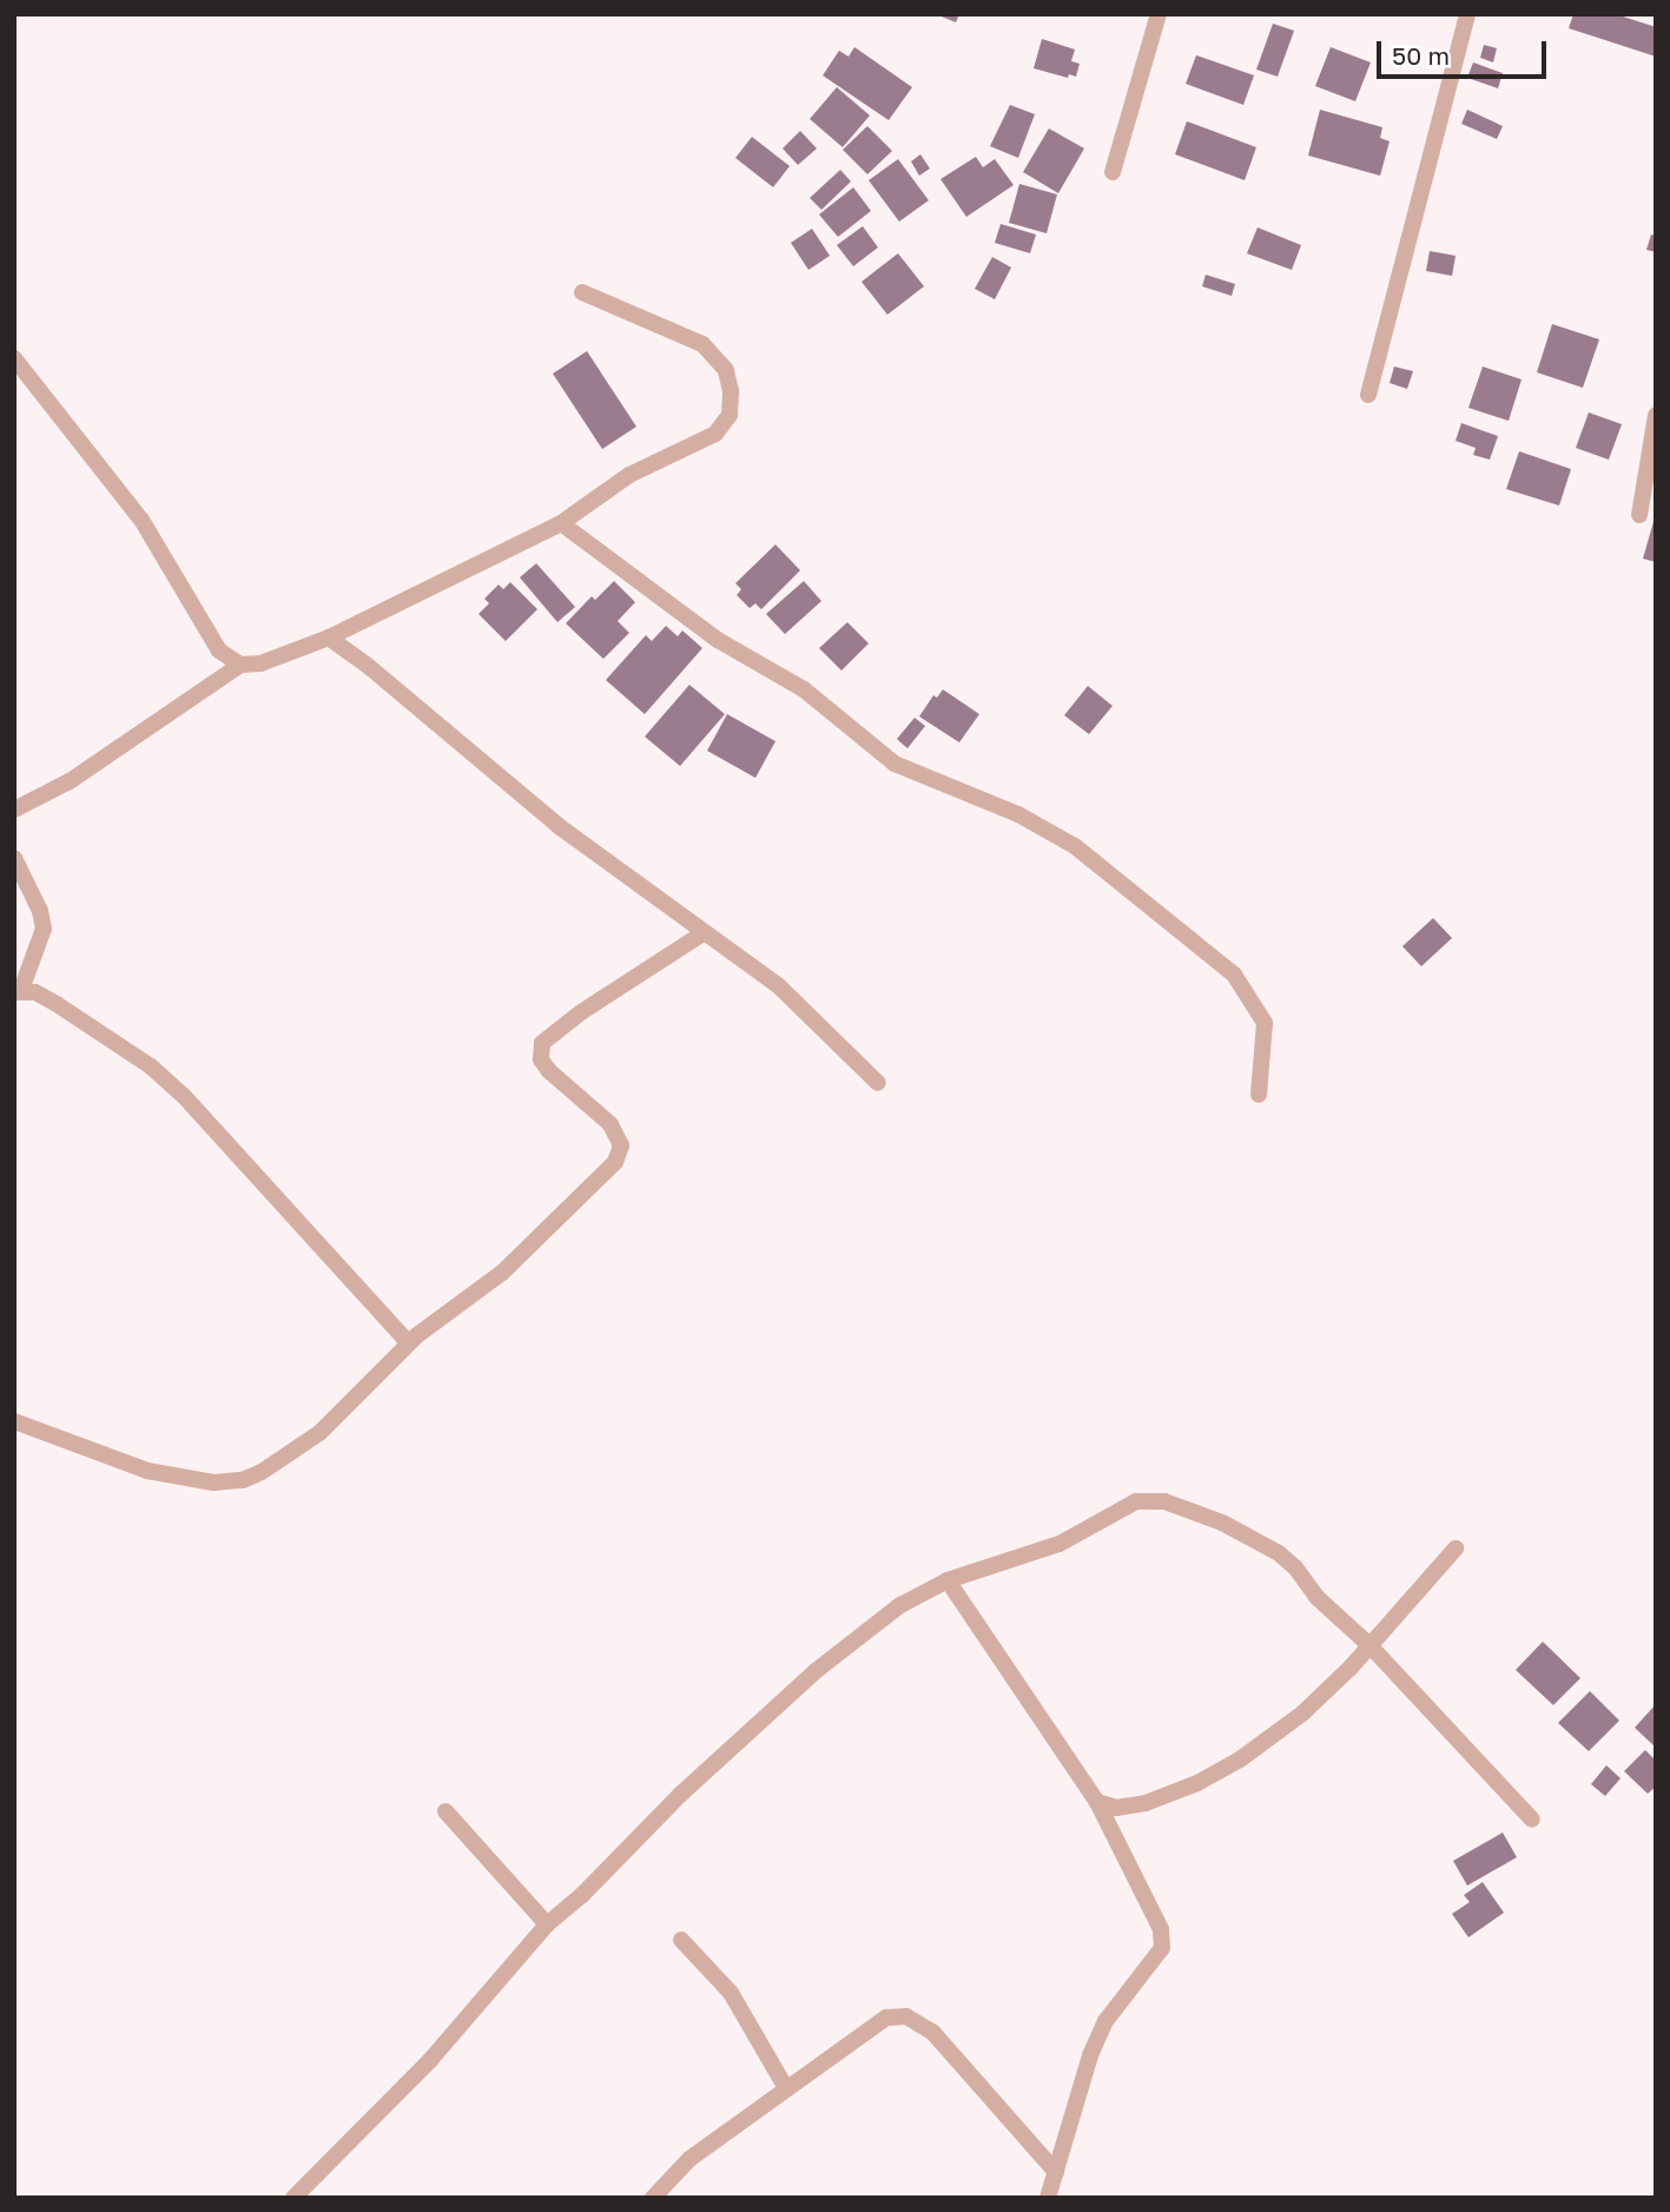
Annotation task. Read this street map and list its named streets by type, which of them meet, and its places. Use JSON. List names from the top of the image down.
{
  "scale_bar": "50 m"
}
